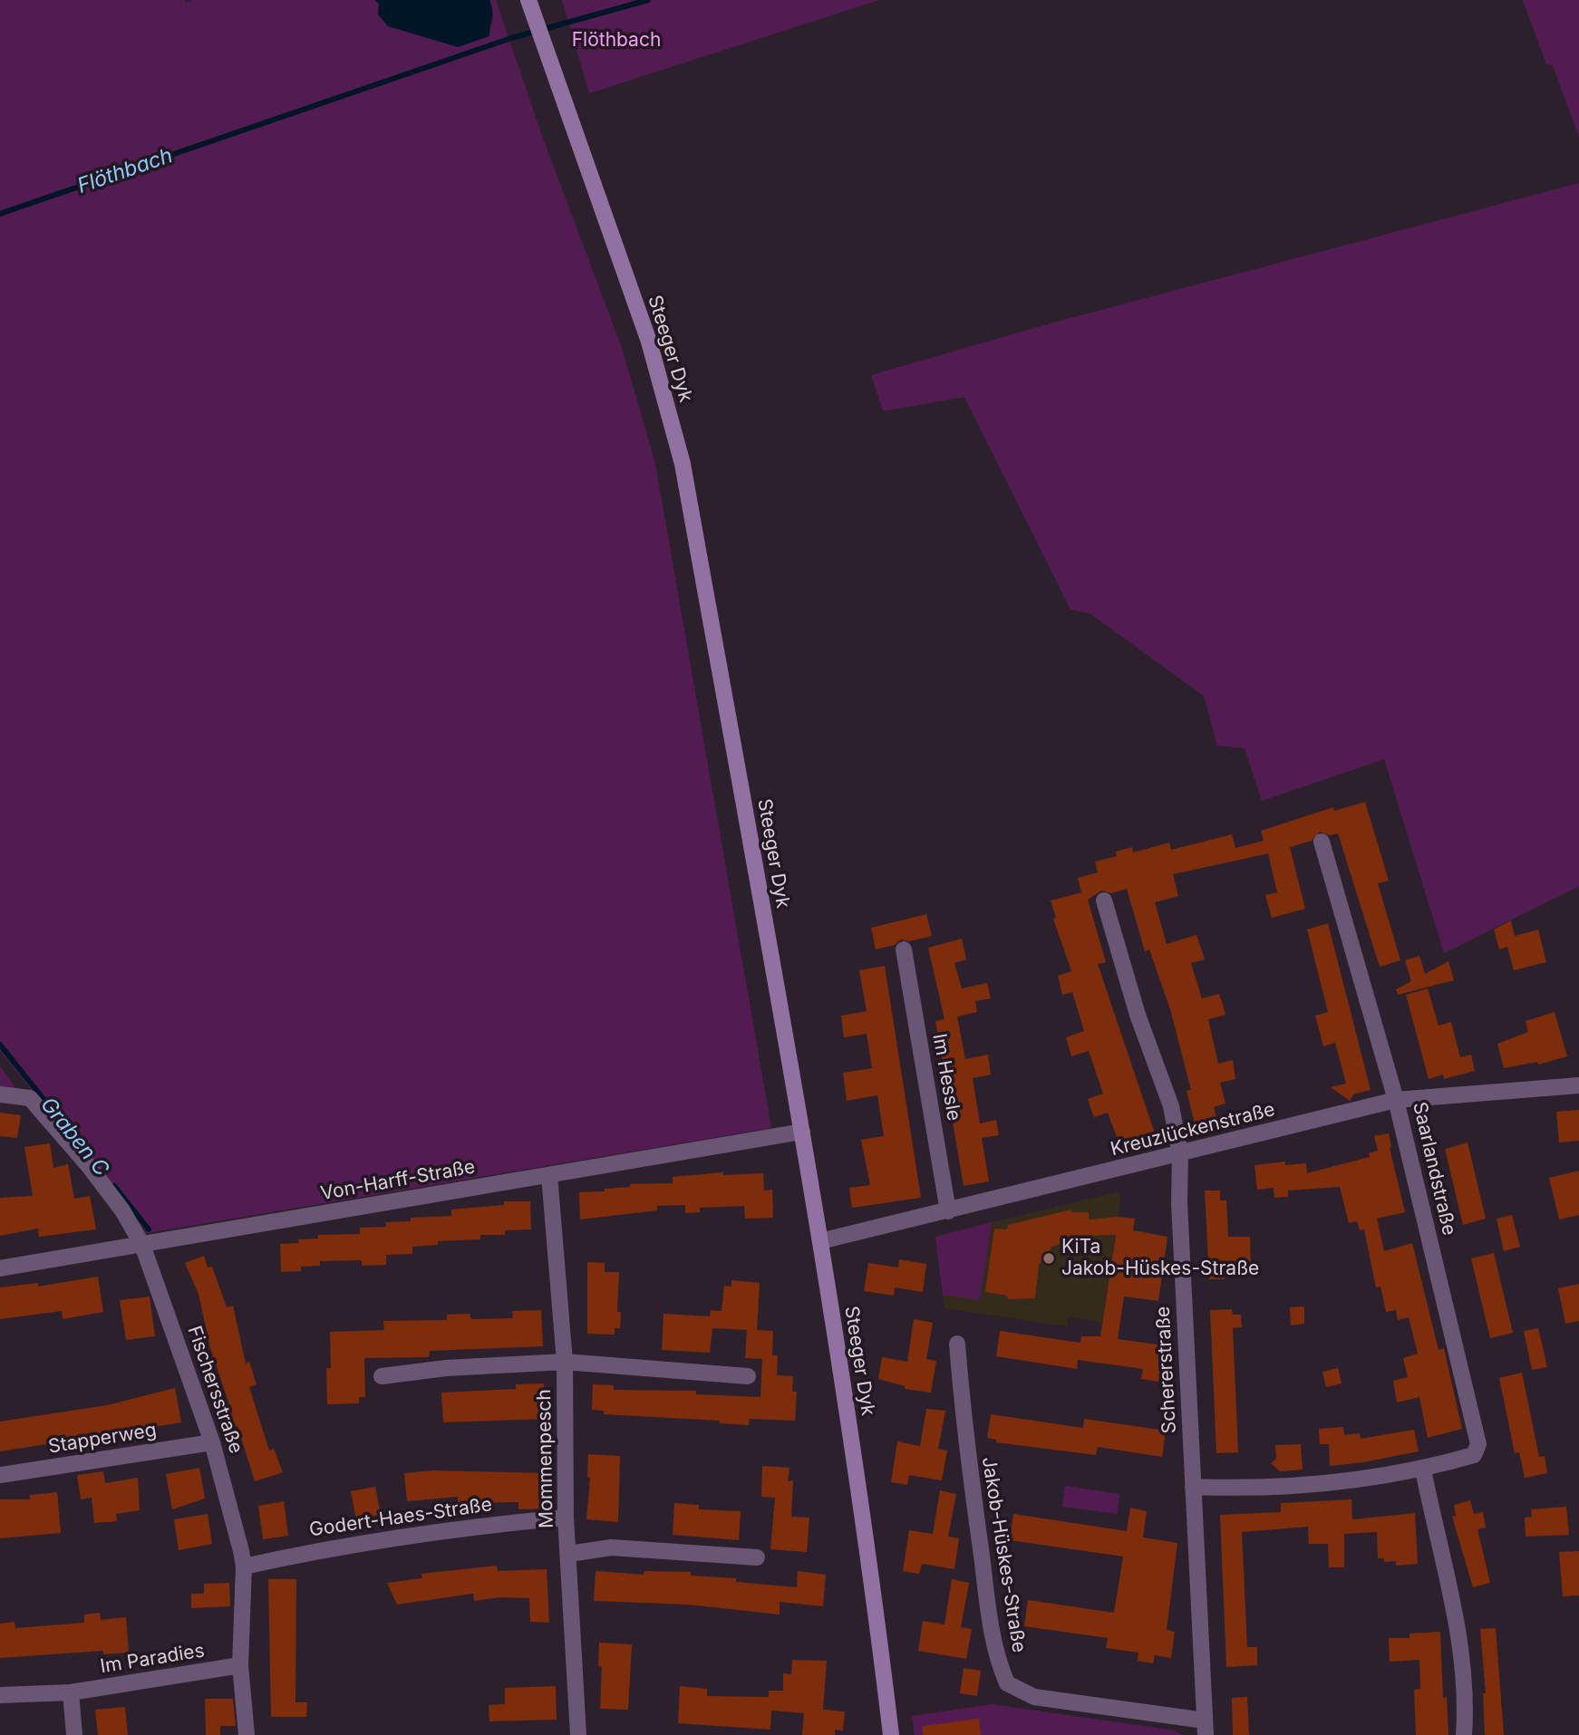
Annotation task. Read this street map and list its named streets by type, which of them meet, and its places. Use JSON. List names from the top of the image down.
{
  "streets": {
    "street": [
      "Steeger Dyk",
      "Im Hessle",
      "Kreuzlückenstraße",
      "Saarlandstraße",
      "Von-Harff-Straße",
      "Schererstraße",
      "Fischersstraße",
      "Stapperweg",
      "Mommenpesch",
      "Godert-Haes-Straße",
      "Jakob-Hüskes-Straße",
      "Im Paradies"
    ]
  },
  "crossings": [
    ["Steeger Dyk", "Kreuzlückenstraße"],
    ["Steeger Dyk", "Von-Harff-Straße"],
    ["Im Hessle", "Kreuzlückenstraße"],
    ["Kreuzlückenstraße", "Saarlandstraße"],
    ["Kreuzlückenstraße", "Schererstraße"],
    ["Saarlandstraße", "Schererstraße"],
    ["Von-Harff-Straße", "Fischersstraße"],
    ["Von-Harff-Straße", "Mommenpesch"],
    ["Schererstraße", "Jakob-Hüskes-Straße"],
    ["Fischersstraße", "Stapperweg"],
    ["Fischersstraße", "Godert-Haes-Straße"],
    ["Fischersstraße", "Im Paradies"],
    ["Mommenpesch", "Godert-Haes-Straße"]
  ],
  "water": ["Flöthbach", "Graben C"],
  "parks": ["Flöthbach"],
  "places": ["KiTa Jakob-Hüskes-Straße"]
}
